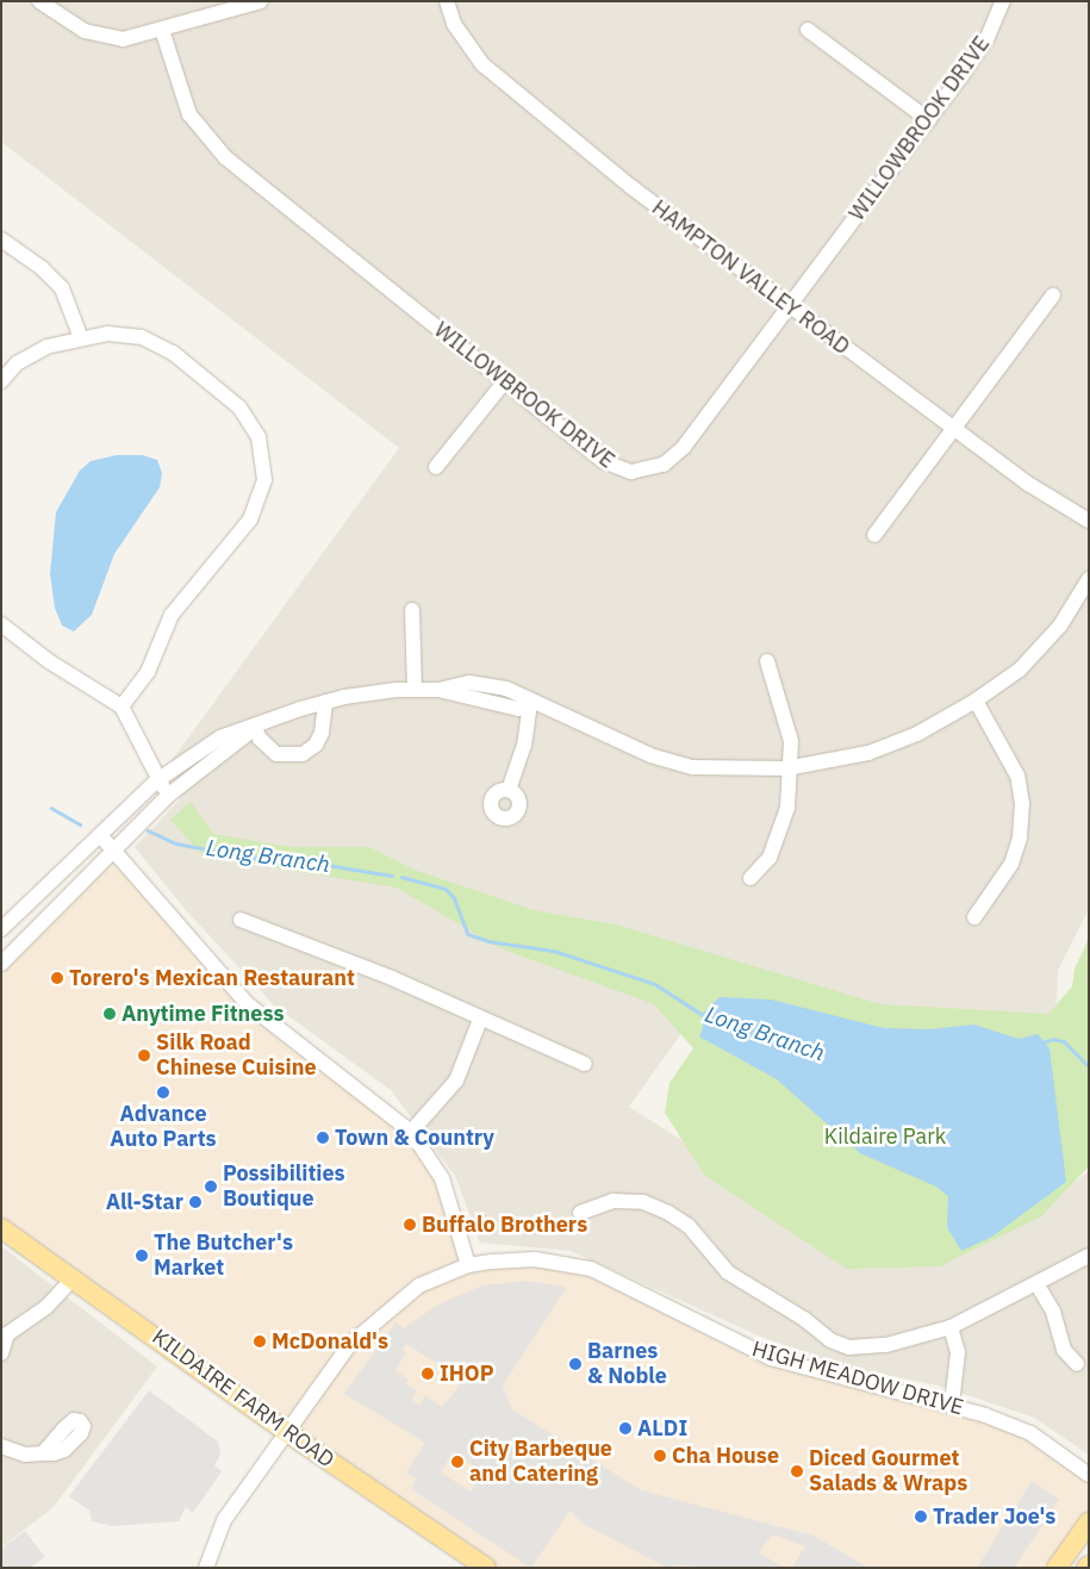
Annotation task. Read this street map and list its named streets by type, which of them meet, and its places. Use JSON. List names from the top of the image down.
{
  "streets": {
    "main road": ["KILDAIRE FARM ROAD"],
    "street": ["WILLOWBROOK DRIVE", "HAMPTON VALLEY ROAD", "HIGH MEADOW DRIVE"]
  },
  "crossings": [
    ["WILLOWBROOK DRIVE", "HAMPTON VALLEY ROAD"],
    ["HIGH MEADOW DRIVE", "KILDAIRE FARM ROAD"]
  ],
  "water": ["Long Branch"],
  "parks": ["Kildaire Park"],
  "places": [
    "Torero's Mexican Restaurant",
    "Anytime Fitness",
    "Silk Road Chinese Cuisine",
    "Advance Auto Parts",
    "Town & Country",
    "Possibilities Boutique",
    "All-Star",
    "Buffalo Brothers",
    "The Butcher's Market",
    "McDonald's",
    "Barnes & Noble",
    "IHOP",
    "ALDI",
    "Cha House",
    "City Barbeque and Catering",
    "Diced Gourmet Salads & Wraps",
    "Trader Joe's"
  ]
}
